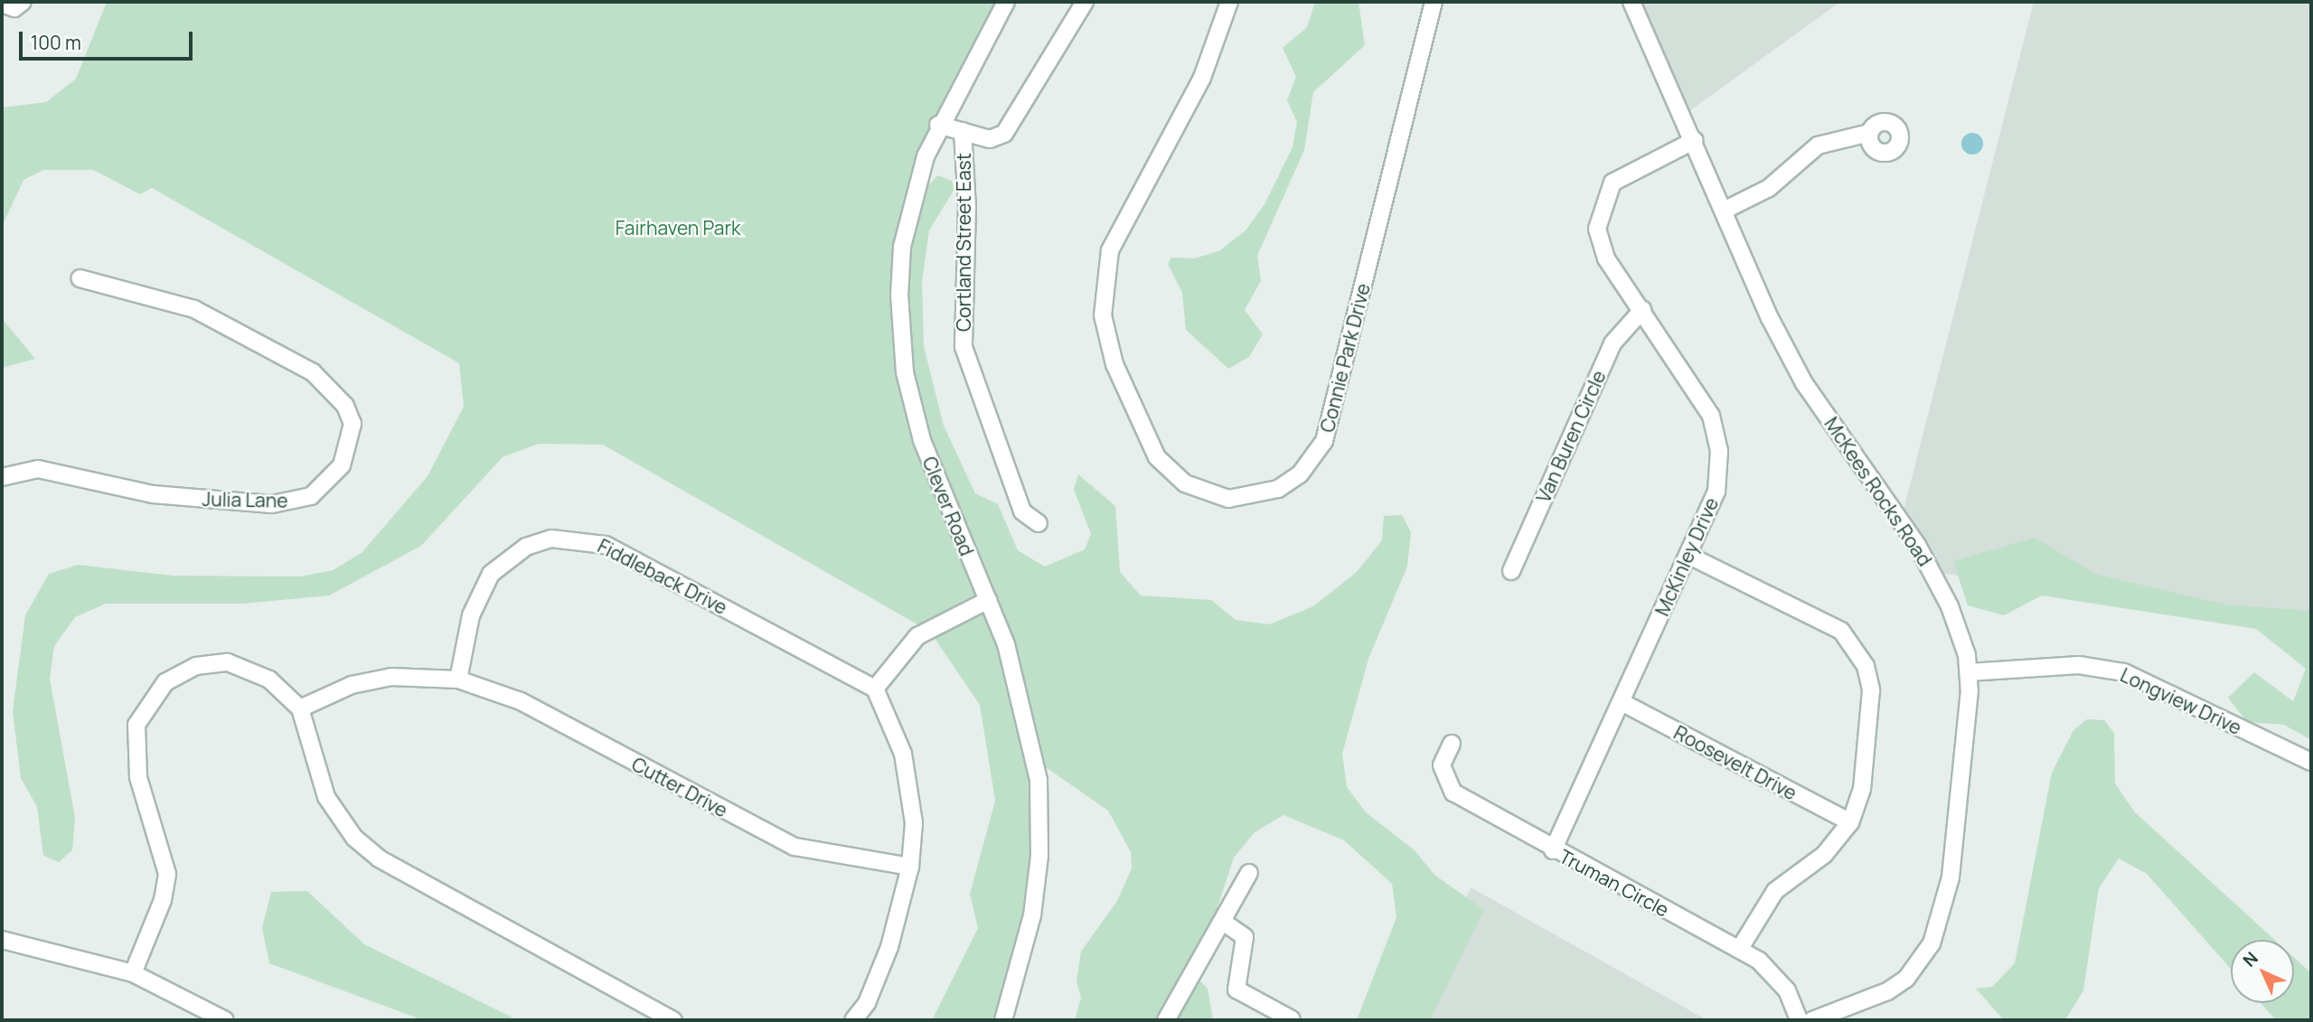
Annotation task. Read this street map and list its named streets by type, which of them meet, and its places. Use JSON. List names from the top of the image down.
{
  "streets": {
    "street": [
      "Cortland Street East",
      "Connie Park Drive",
      "Van Buren Circle",
      "McKees Rocks Road",
      "Julia Lane",
      "Clever Road",
      "McKinley Drive",
      "Fiddleback Drive",
      "Longview Drive",
      "Roosevelt Drive",
      "Cutter Drive",
      "Truman Circle"
    ]
  },
  "crossings": [
    ["Van Buren Circle", "McKinley Drive"],
    ["McKees Rocks Road", "McKinley Drive"],
    ["McKees Rocks Road", "Longview Drive"],
    ["McKinley Drive", "Roosevelt Drive"],
    ["McKinley Drive", "Truman Circle"],
    ["Fiddleback Drive", "Cutter Drive"]
  ],
  "parks": ["Fairhaven Park"],
  "scale_bar": "100 m",
  "north": "top left"
}
